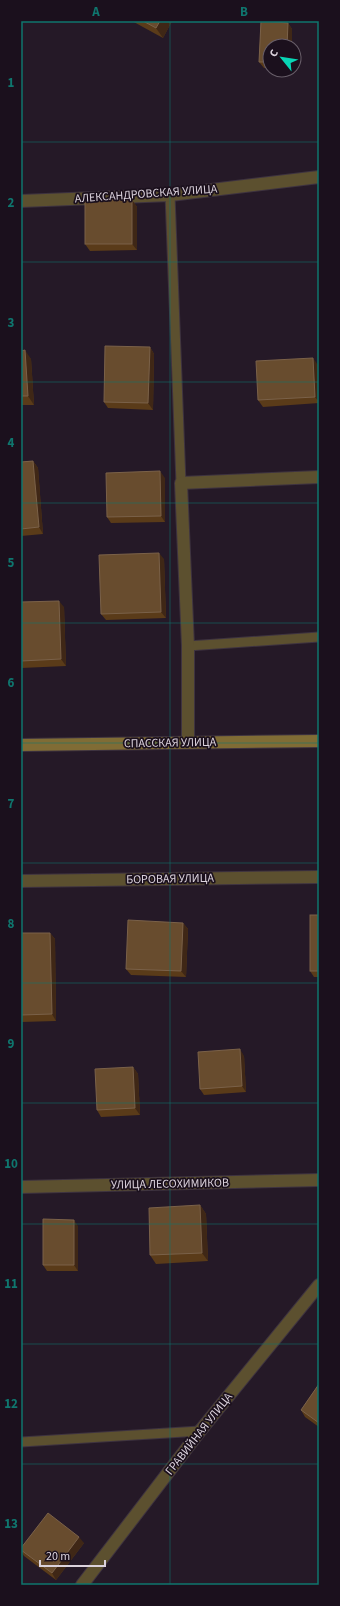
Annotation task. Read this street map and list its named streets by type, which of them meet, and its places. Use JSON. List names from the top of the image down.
{
  "streets": {
    "street": [
      "АЛЕКСАНДРОВСКАЯ УЛИЦА",
      "СПАССКАЯ УЛИЦА",
      "БОРОВАЯ УЛИЦА",
      "УЛИЦА ЛЕСОХИМИКОВ",
      "ГРАВИЙНАЯ УЛИЦА"
    ]
  },
  "scale_bar": "20 m",
  "north": "top left",
  "grid": {
    "columns": ["A", "B"],
    "rows": [
      "1",
      "2",
      "3",
      "4",
      "5",
      "6",
      "7",
      "8",
      "9",
      "10",
      "11",
      "12",
      "13"
    ]
  }
}
